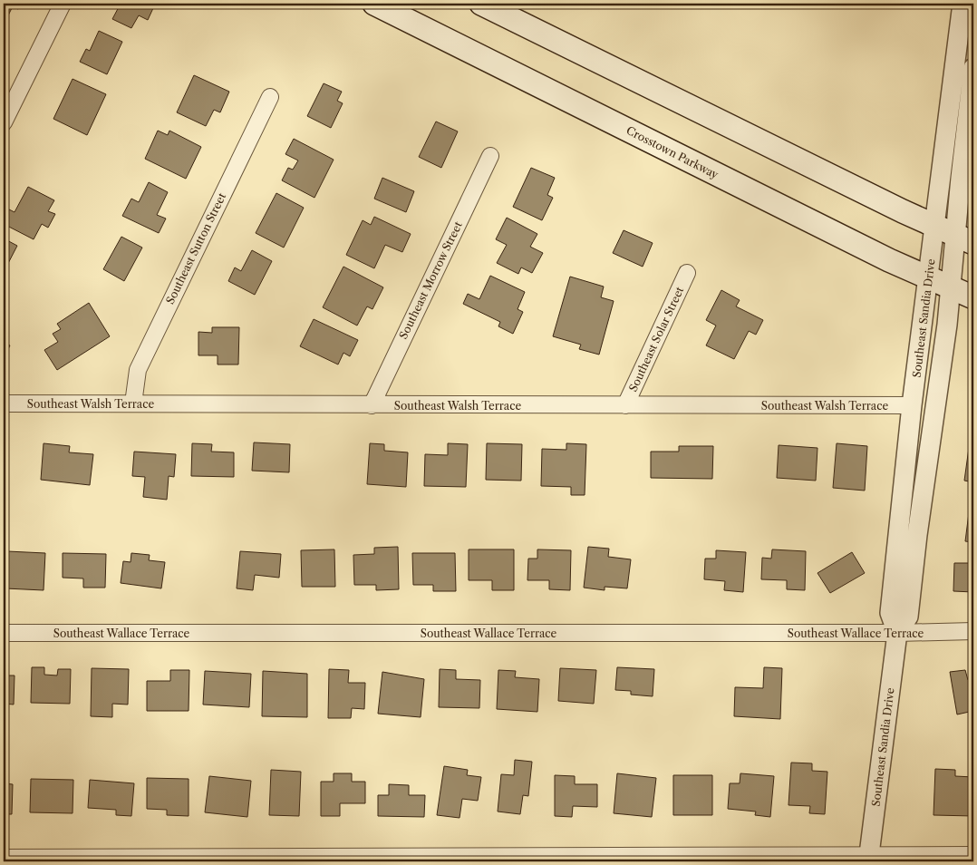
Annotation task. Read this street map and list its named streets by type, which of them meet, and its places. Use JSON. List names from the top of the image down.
{
  "streets": {
    "main road": ["Crosstown Parkway"],
    "street": [
      "Southeast Sutton Street",
      "Southeast Morrow Street",
      "Southeast Sandia Drive",
      "Southeast Solar Street",
      "Southeast Walsh Terrace",
      "Southeast Wallace Terrace"
    ]
  },
  "crossings": [
    ["Crosstown Parkway", "Southeast Sandia Drive"],
    ["Southeast Sutton Street", "Southeast Walsh Terrace"],
    ["Southeast Morrow Street", "Southeast Walsh Terrace"],
    ["Southeast Sandia Drive", "Southeast Walsh Terrace"],
    ["Southeast Sandia Drive", "Southeast Wallace Terrace"],
    ["Southeast Solar Street", "Southeast Walsh Terrace"]
  ]
}
